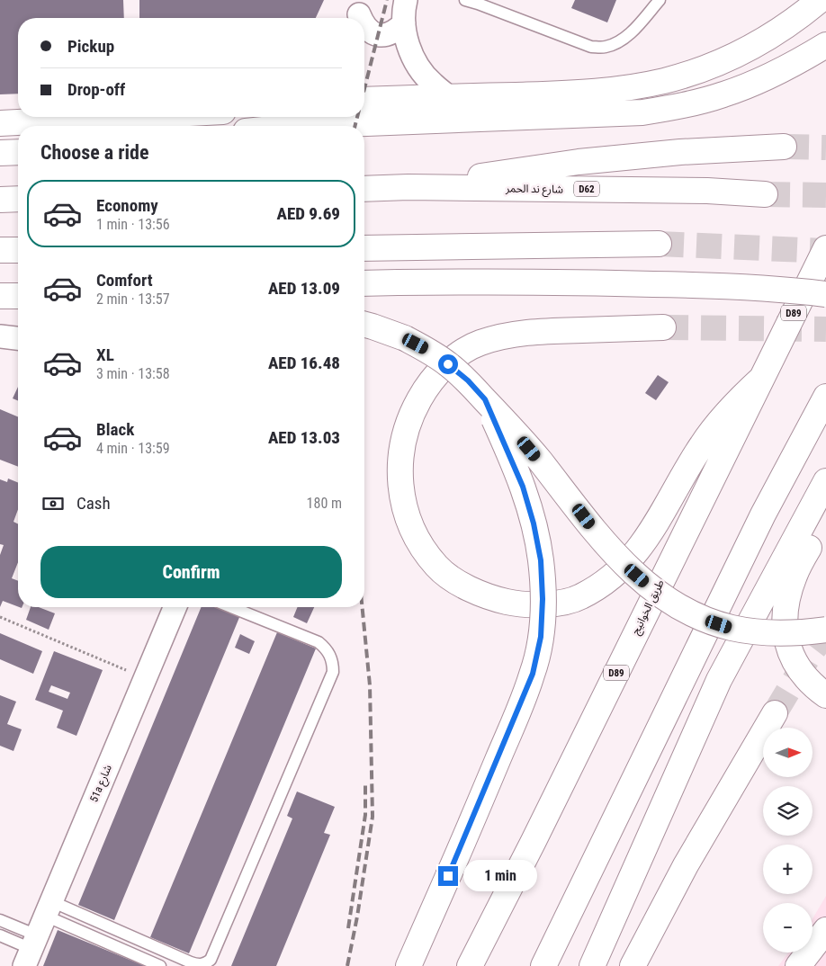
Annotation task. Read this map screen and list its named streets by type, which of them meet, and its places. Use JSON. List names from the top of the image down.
{
  "streets": {
    "main road": [
      "شارع ند الحمر",
      "D62",
      "D89",
      "طريق الخوانيج"
    ],
    "street": ["51a شارع"]
  },
  "north": "right",
  "page": {
    "banner": ["Pickup", "Drop-off"],
    "heading": "Choose a ride",
    "list": [
      {
        "name": "Economy",
        "note": "1 min · 13:56",
        "value": "AED 9.69"
      },
      {
        "name": "Comfort",
        "note": "2 min · 13:57",
        "value": "AED 13.09"
      },
      {
        "name": "XL",
        "note": "3 min · 13:58",
        "value": "AED 16.48"
      },
      {
        "name": "Black",
        "note": "4 min · 13:59",
        "value": "AED 13.03"
      }
    ],
    "pay": ["Cash", "180 m"],
    "buttons": "Confirm",
    "map_buttons": ["+", "−"],
    "bubble": "1 min"
  }
}
